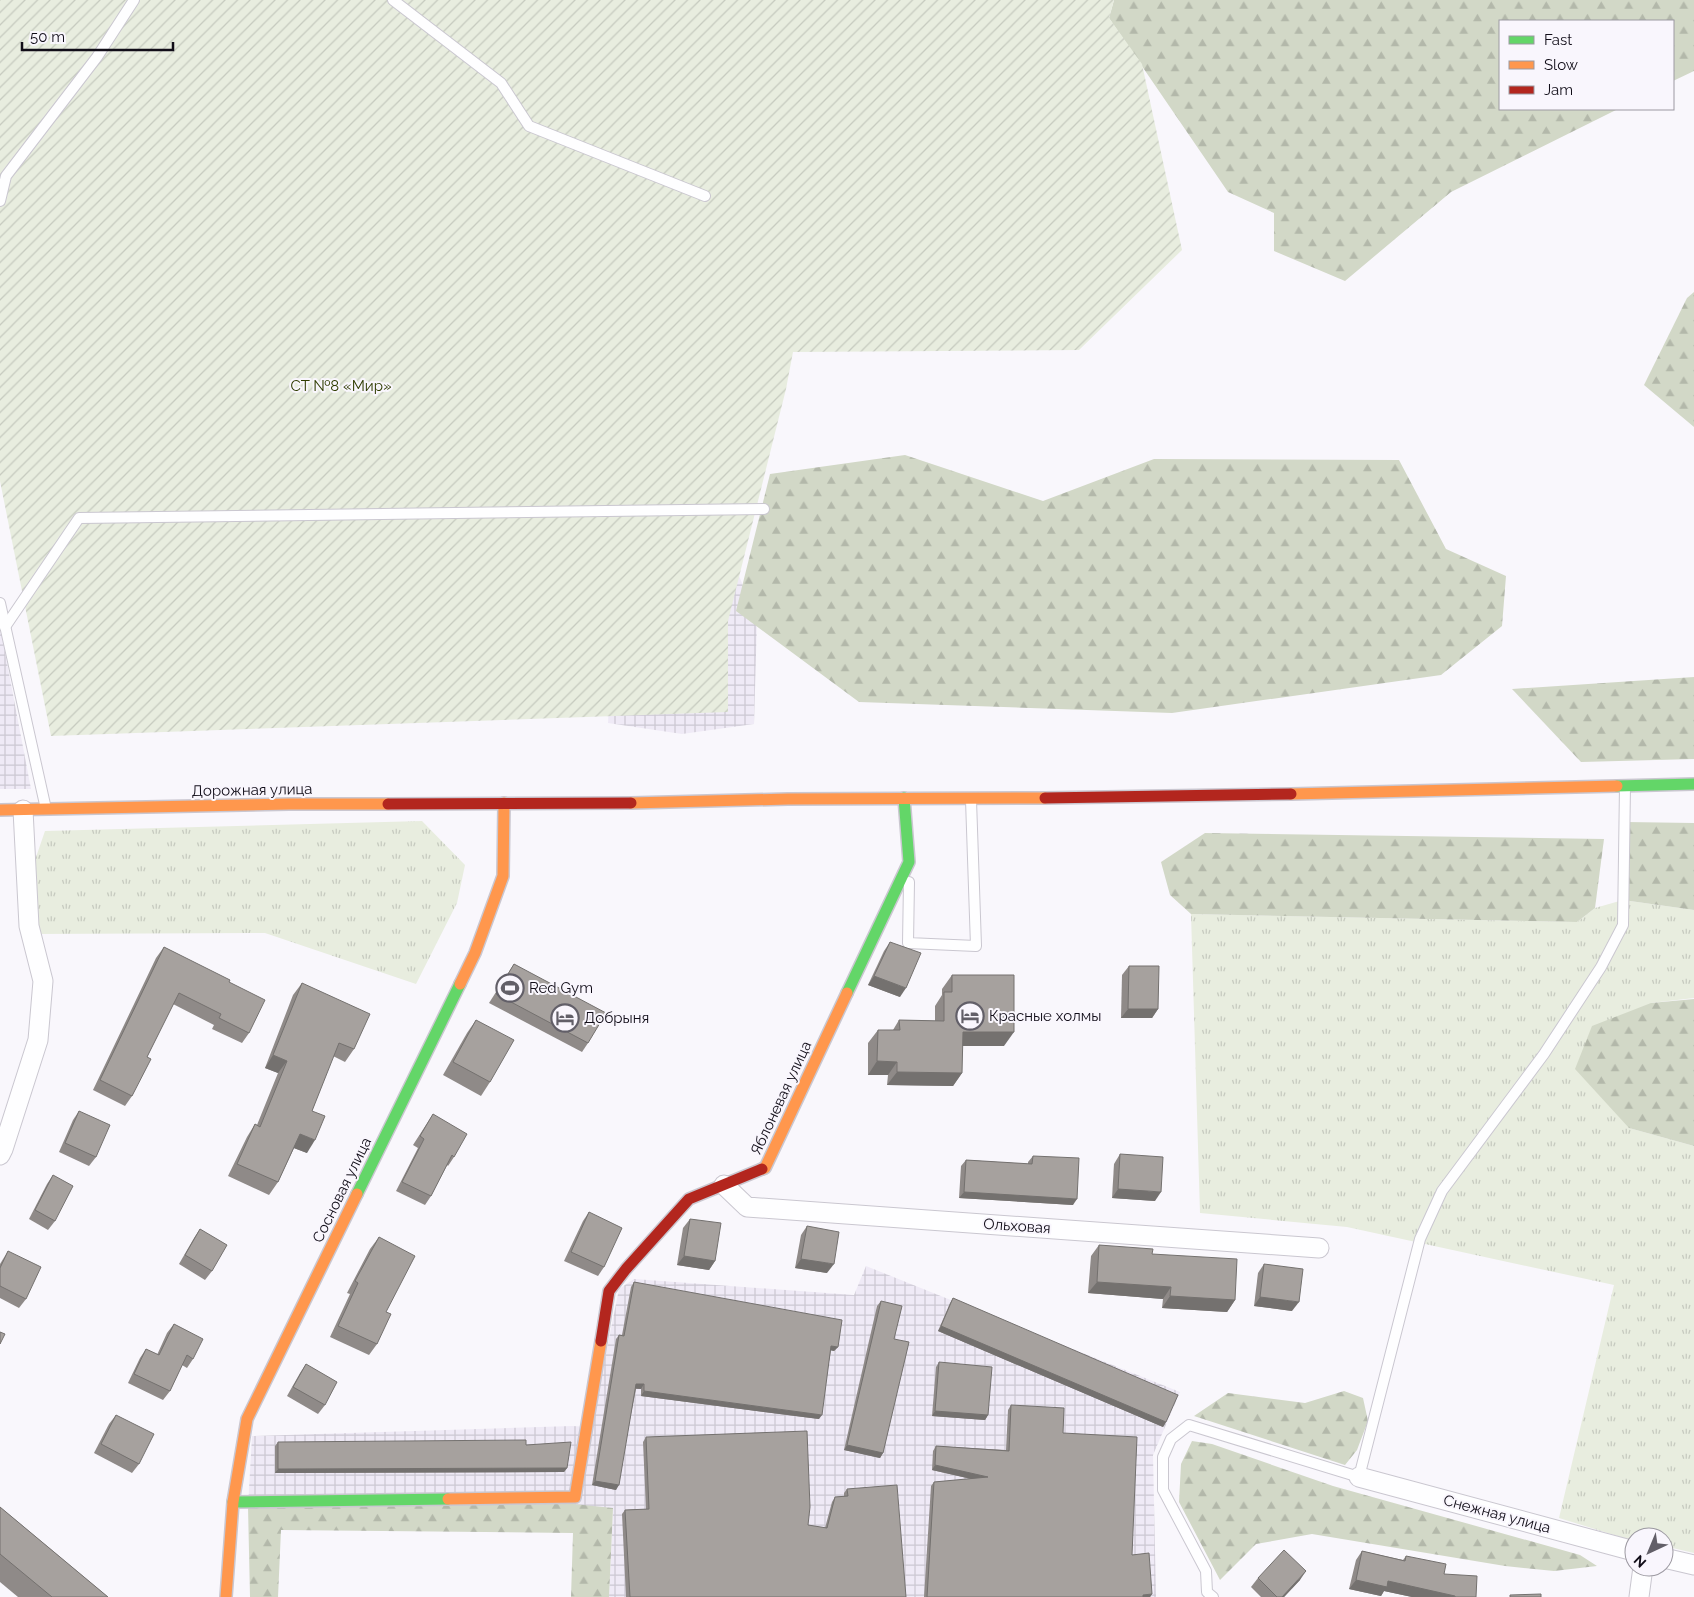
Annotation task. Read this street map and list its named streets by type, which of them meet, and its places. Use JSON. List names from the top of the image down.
{
  "streets": {
    "street": [
      "Дорожная улица",
      "Яблоневая улица",
      "Сосновая улица",
      "Ольховая",
      "Снежная улица"
    ]
  },
  "crossings": [
    ["Дорожная улица", "Яблоневая улица"],
    ["Дорожная улица", "Сосновая улица"],
    ["Яблоневая улица", "Сосновая улица"],
    ["Яблоневая улица", "Ольховая"]
  ],
  "parks": ["СТ №8 «Мир»"],
  "places": {
    "sports": ["Red Gym"],
    "hotel": ["Красные холмы", "Добрыня"]
  },
  "legend": ["Fast", "Slow", "Jam"],
  "scale_bar": "50 m",
  "north": "bottom left"
}
